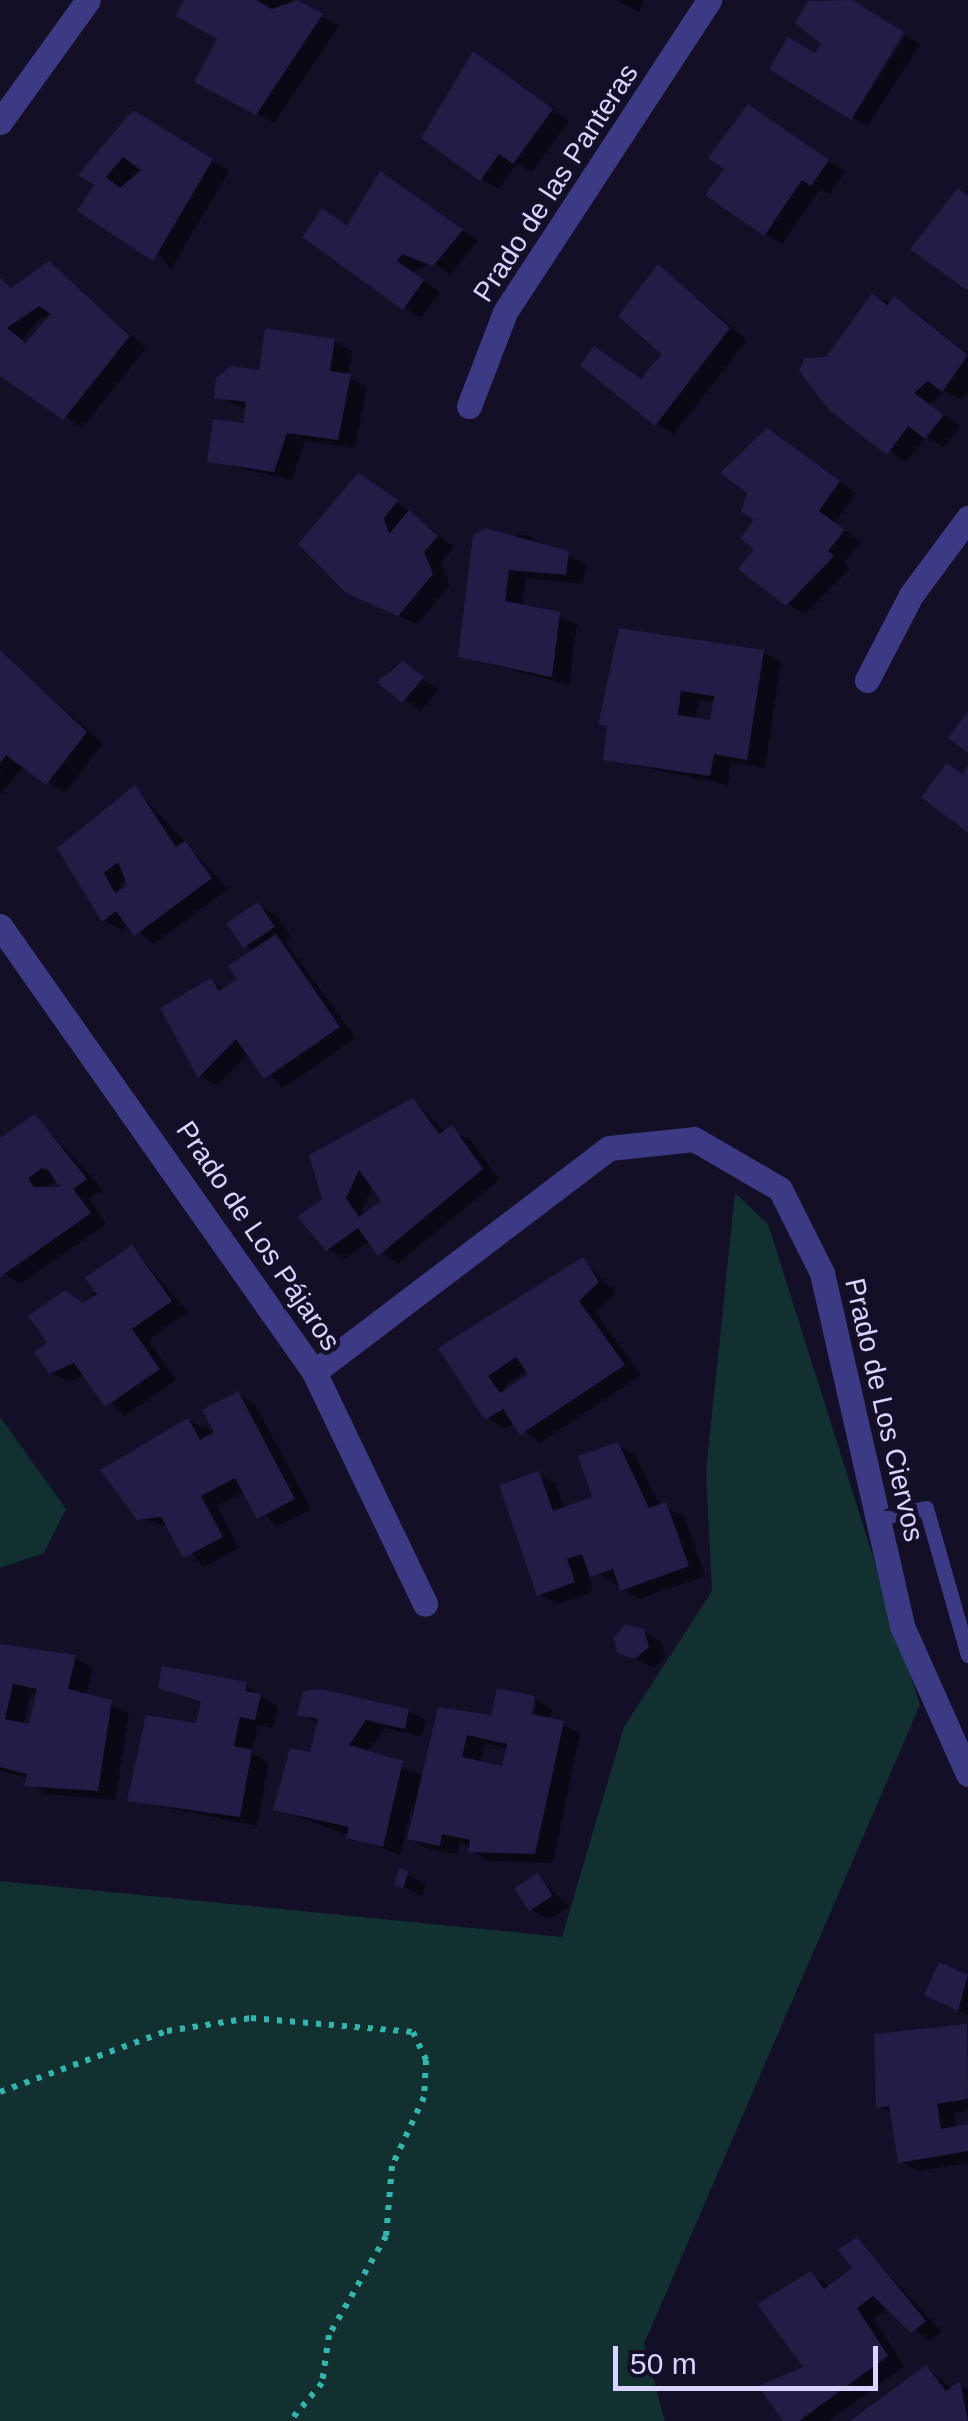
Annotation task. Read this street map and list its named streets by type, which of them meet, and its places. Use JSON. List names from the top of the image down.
{
  "streets": {
    "street": ["Prado de las Panteras", "Prado de Los Pájaros", "Prado de Los Ciervos"]
  },
  "crossings": [
    ["Prado de Los Pájaros", "Prado de Los Ciervos"]
  ],
  "scale_bar": "50 m"
}
